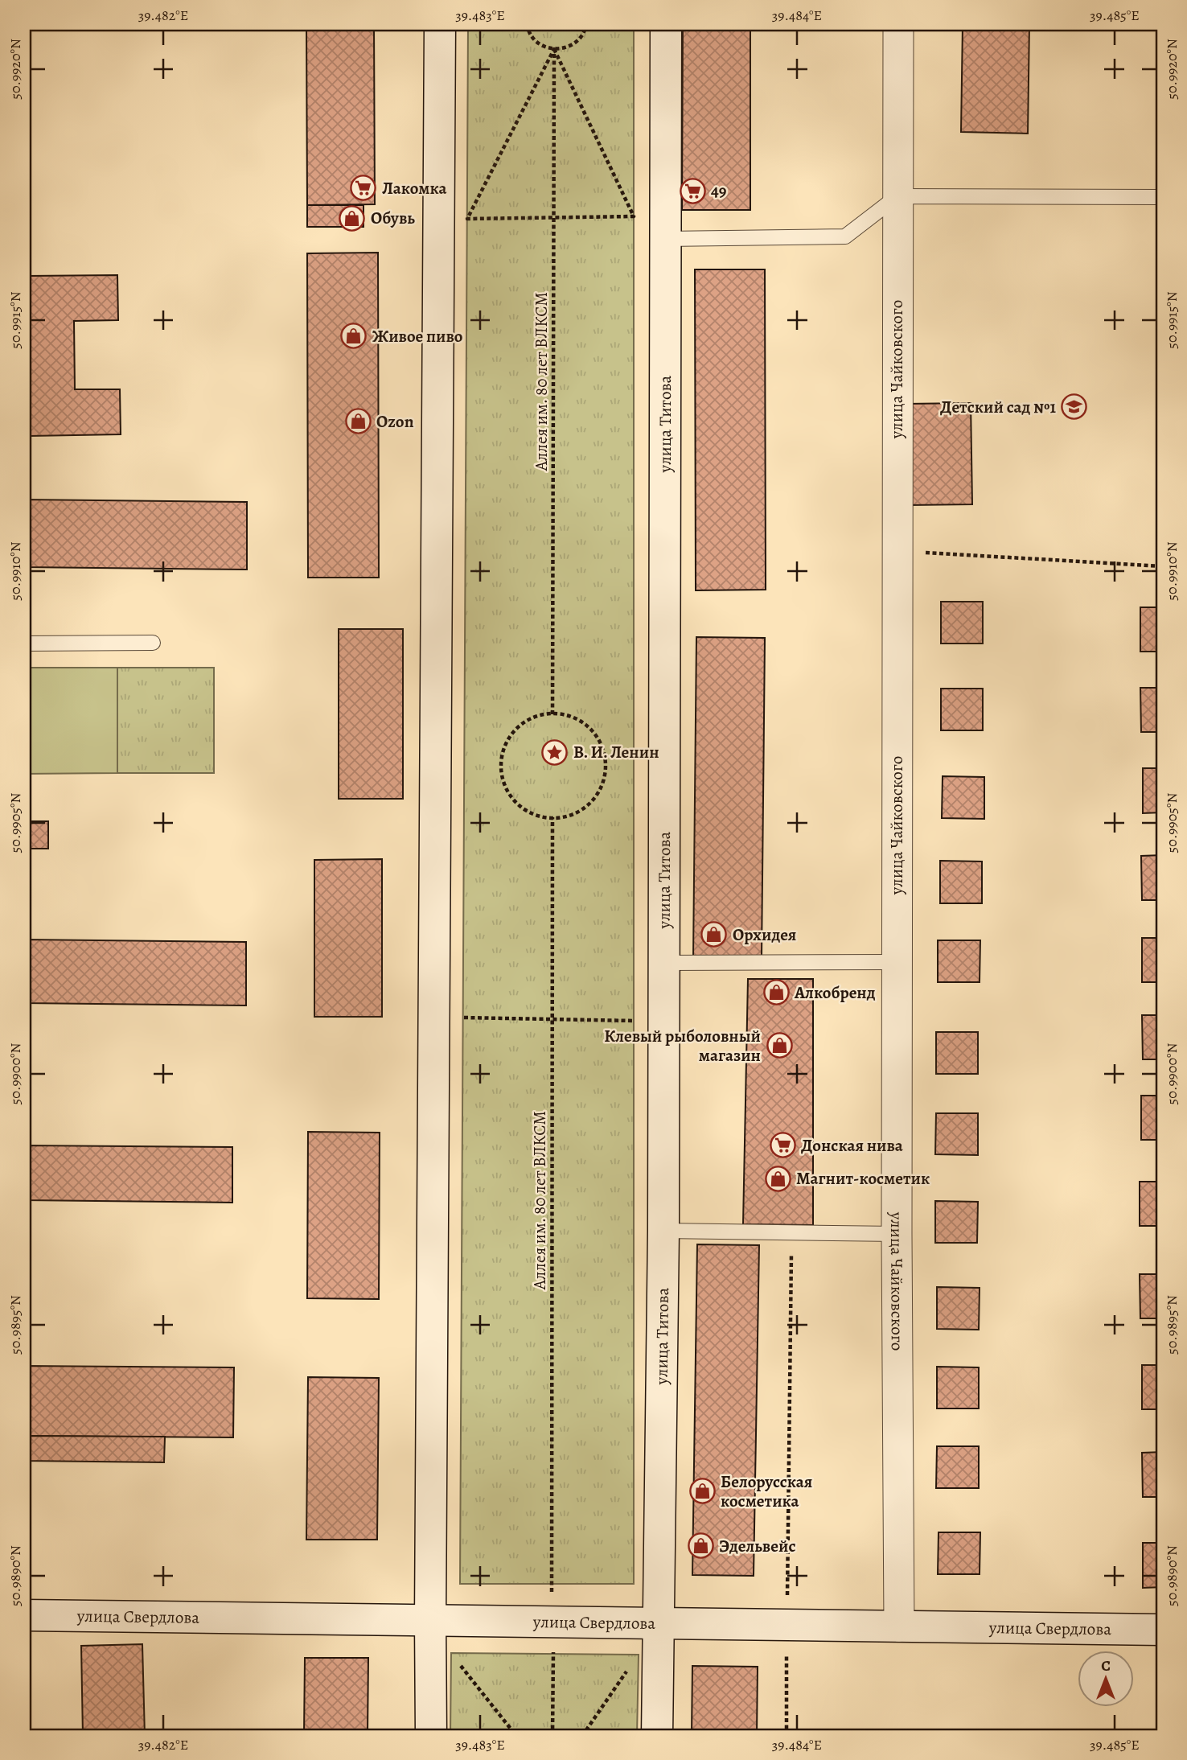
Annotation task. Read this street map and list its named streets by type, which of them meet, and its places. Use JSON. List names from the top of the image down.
{
  "streets": {
    "street": ["улица Чайковского", "улица Титова", "улица Свердлова"],
    "path": ["Аллея им. 80 лет ВЛКСМ"]
  },
  "crossings": [
    ["улица Чайковского", "улица Свердлова"],
    ["улица Титова", "улица Свердлова"]
  ],
  "places": {
    "supermarket": ["Лакомка", "49", "Донская нива"],
    "shop": [
      "Обувь",
      "Живое пиво",
      "Ozon",
      "Орхидея",
      "Алкобренд",
      "Клевый рыболовный магазин",
      "Магнит-косметик",
      "Белорусская косметика",
      "Эдельвейс"
    ],
    "school or university": ["Детский сад №1"],
    "place": ["В. И. Ленин"]
  },
  "north": "top",
  "coordinates": [
    "39.482°E",
    "39.483°E",
    "39.484°E",
    "39.485°E",
    "50.9920°N",
    "50.9915°N",
    "50.9910°N",
    "50.9905°N",
    "50.9900°N",
    "50.9895°N",
    "50.9890°N"
  ]
}
